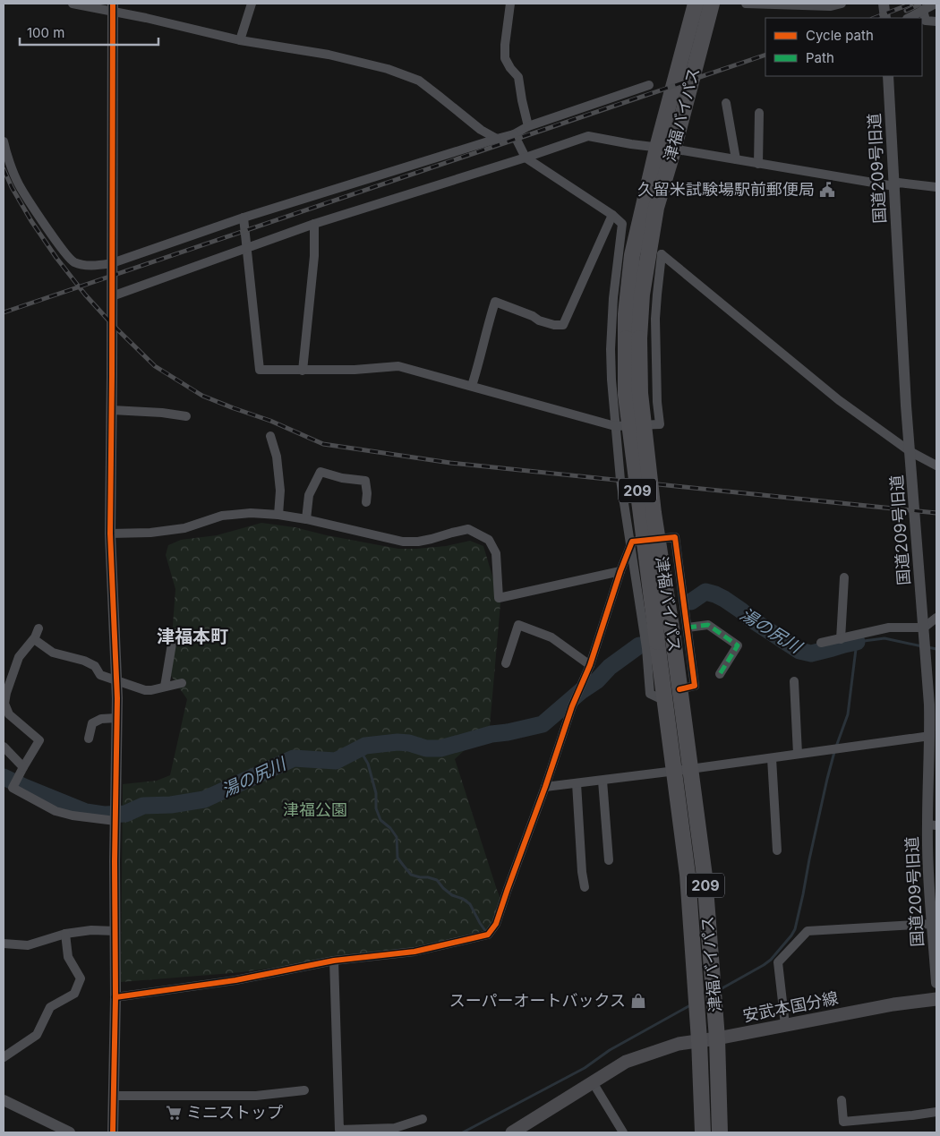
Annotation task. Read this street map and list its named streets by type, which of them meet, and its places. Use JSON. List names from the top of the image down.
{
  "streets": {
    "highway": ["津福バイパス", "209"],
    "main road": ["安武本国分線"],
    "street": ["国道209号旧道"]
  },
  "crossings": [
    ["津福バイパス", "安武本国分線"]
  ],
  "districts": ["津福本町"],
  "water": ["湯の尻川"],
  "parks": ["津福公園"],
  "places": {
    "public building": ["久留米試験場駅前郵便局"],
    "shop": ["スーパーオートバックス"],
    "supermarket": ["ミニストップ"]
  },
  "legend": ["Cycle path", "Path"],
  "scale_bar": "100 m"
}
